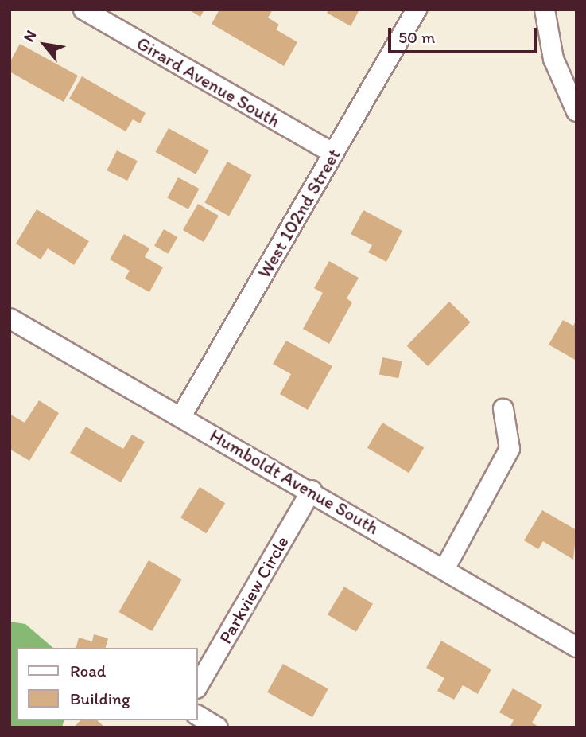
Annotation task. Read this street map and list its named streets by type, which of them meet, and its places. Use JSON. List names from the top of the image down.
{
  "streets": {
    "street": [
      "Girard Avenue South",
      "West 102nd Street",
      "Humboldt Avenue South",
      "Parkview Circle"
    ]
  },
  "crossings": [
    ["Girard Avenue South", "West 102nd Street"],
    ["West 102nd Street", "Humboldt Avenue South"],
    ["Humboldt Avenue South", "Parkview Circle"]
  ],
  "legend": ["Road", "Building"],
  "scale_bar": "50 m",
  "north": "top left"
}
